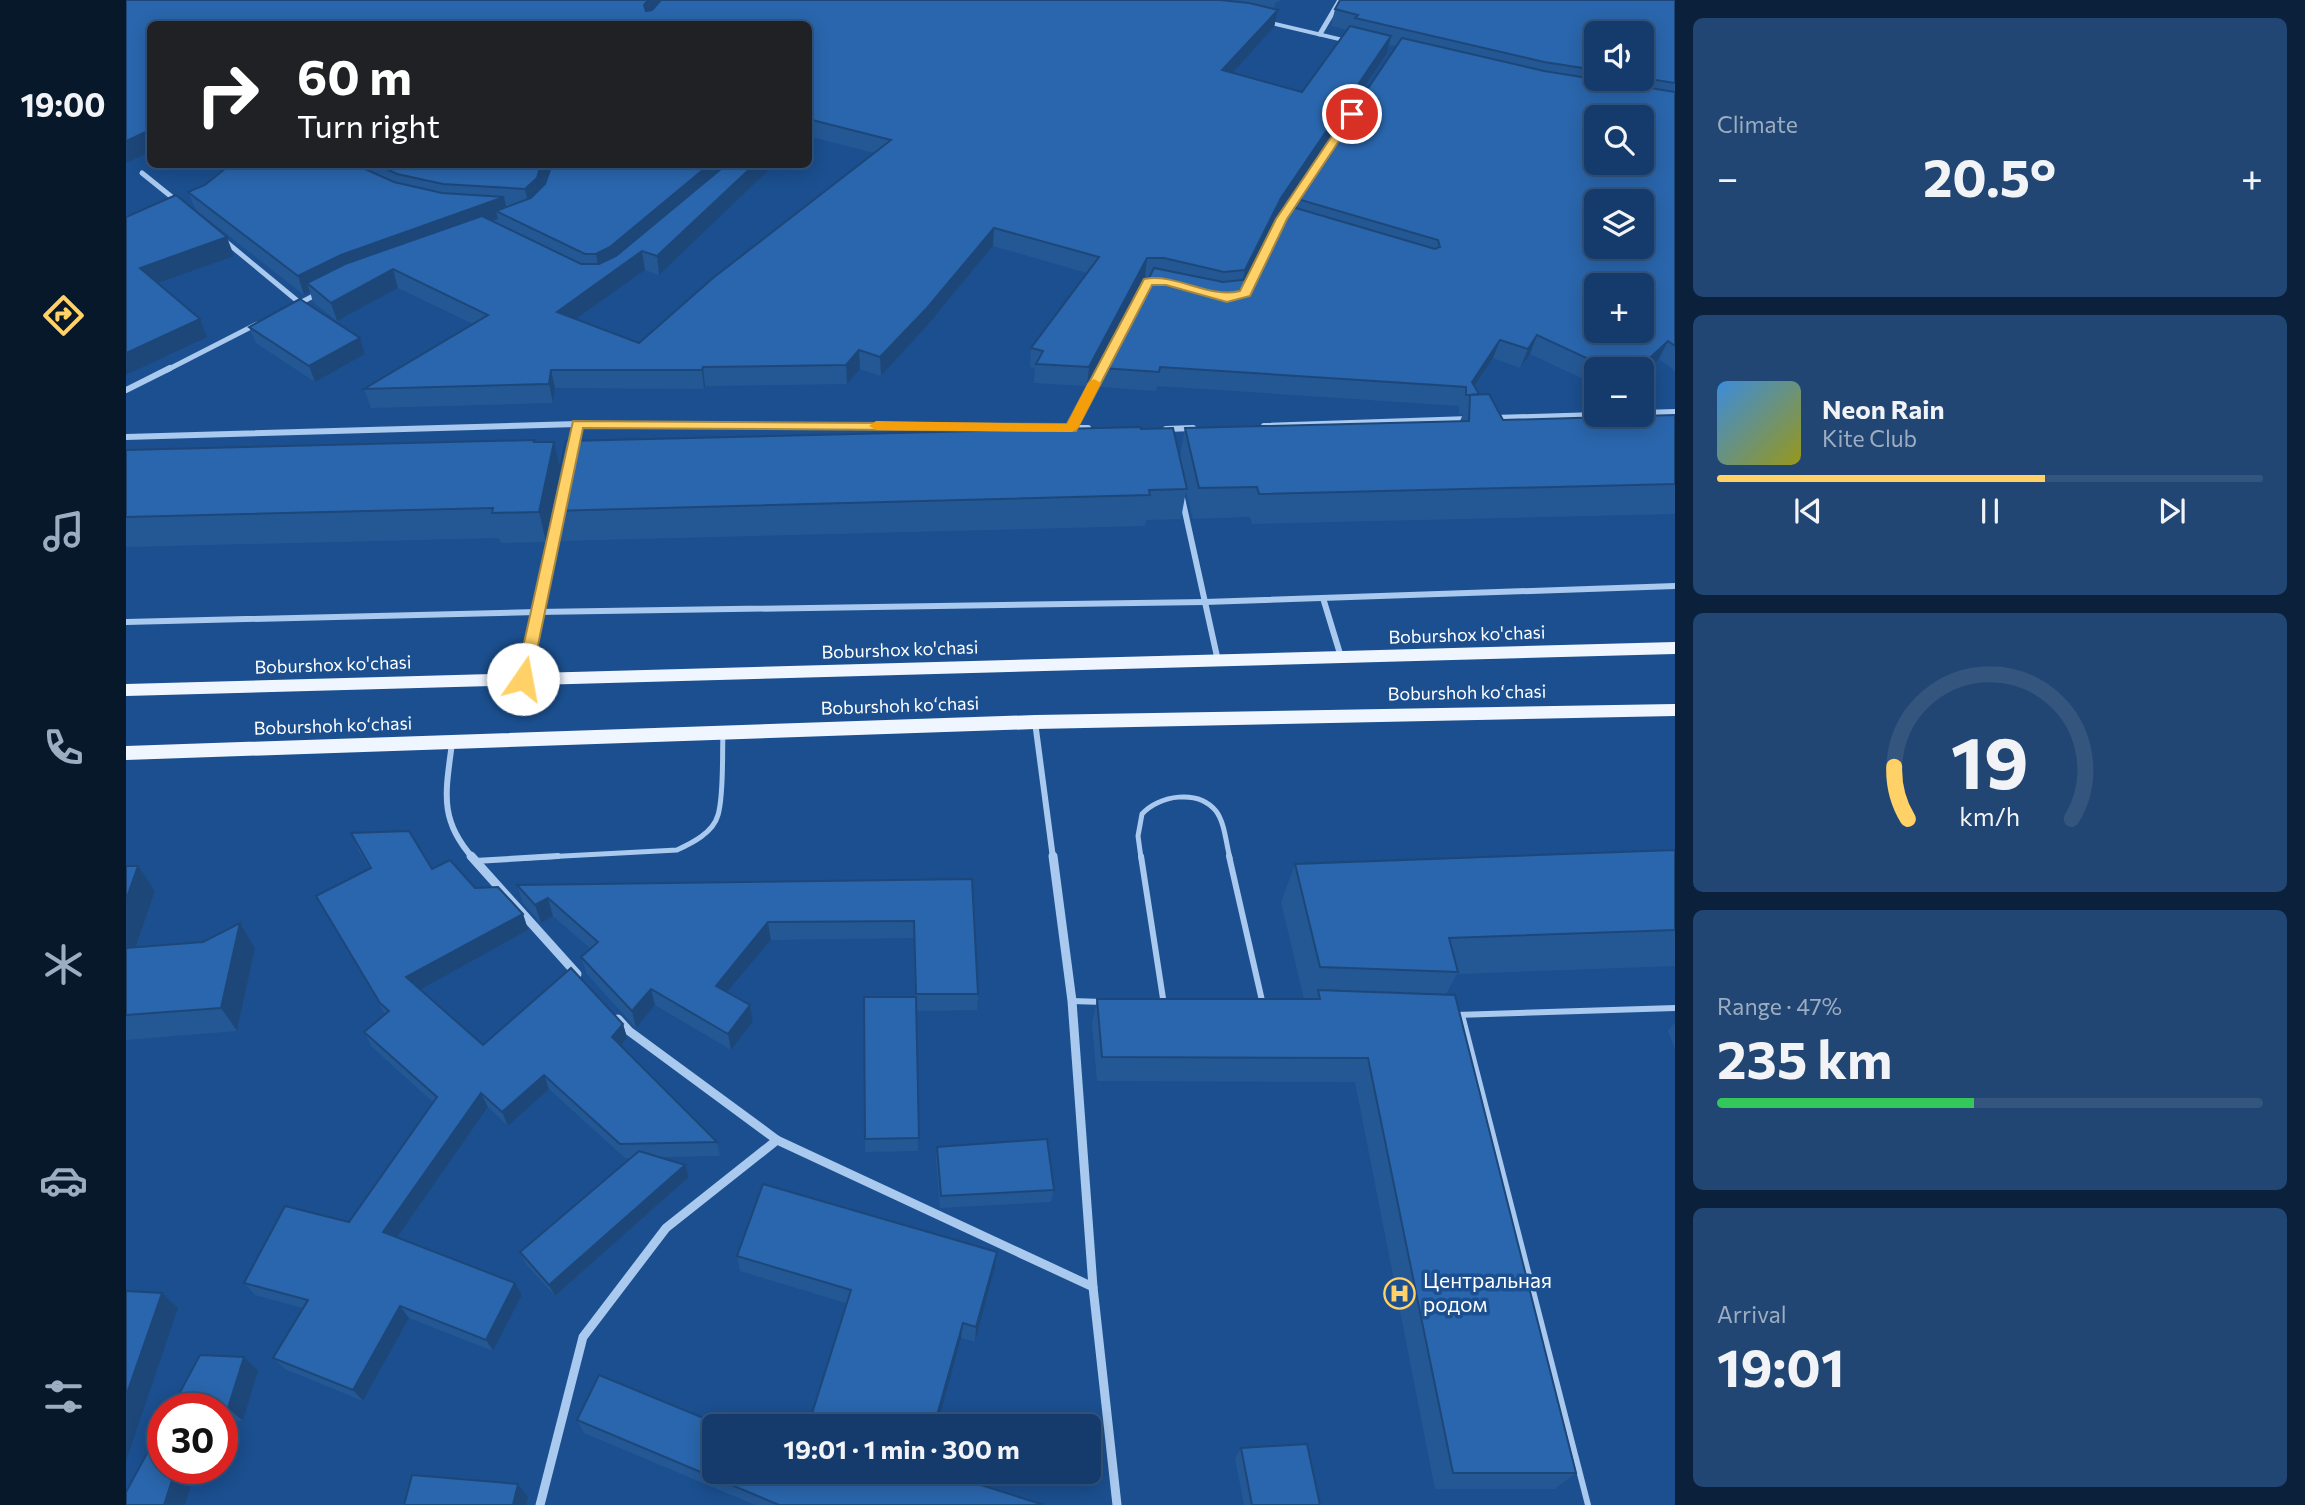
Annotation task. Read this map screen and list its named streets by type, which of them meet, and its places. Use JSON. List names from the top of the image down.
{
  "streets": {
    "main road": ["Boburshox ko'chasi", "Boburshoh koʻchasi"]
  },
  "places": {
    "hospital": ["Центральная родом"]
  },
  "page": {
    "tabs": "19:00",
    "tile": [
      "Climate",
      ["Range · 47%", "235 km"],
      ["Arrival", "19:01"]
    ],
    "map_buttons": ["+", "−"],
    "turn": ["60 m", "Turn right"],
    "heat": ["−", "20.5°", "+"],
    "song": ["Neon Rain", "Kite Club"],
    "limit": "30",
    "trip": "19:01 · 1 min · 300 m",
    "gauge": ["19", "km/h"]
  }
}
